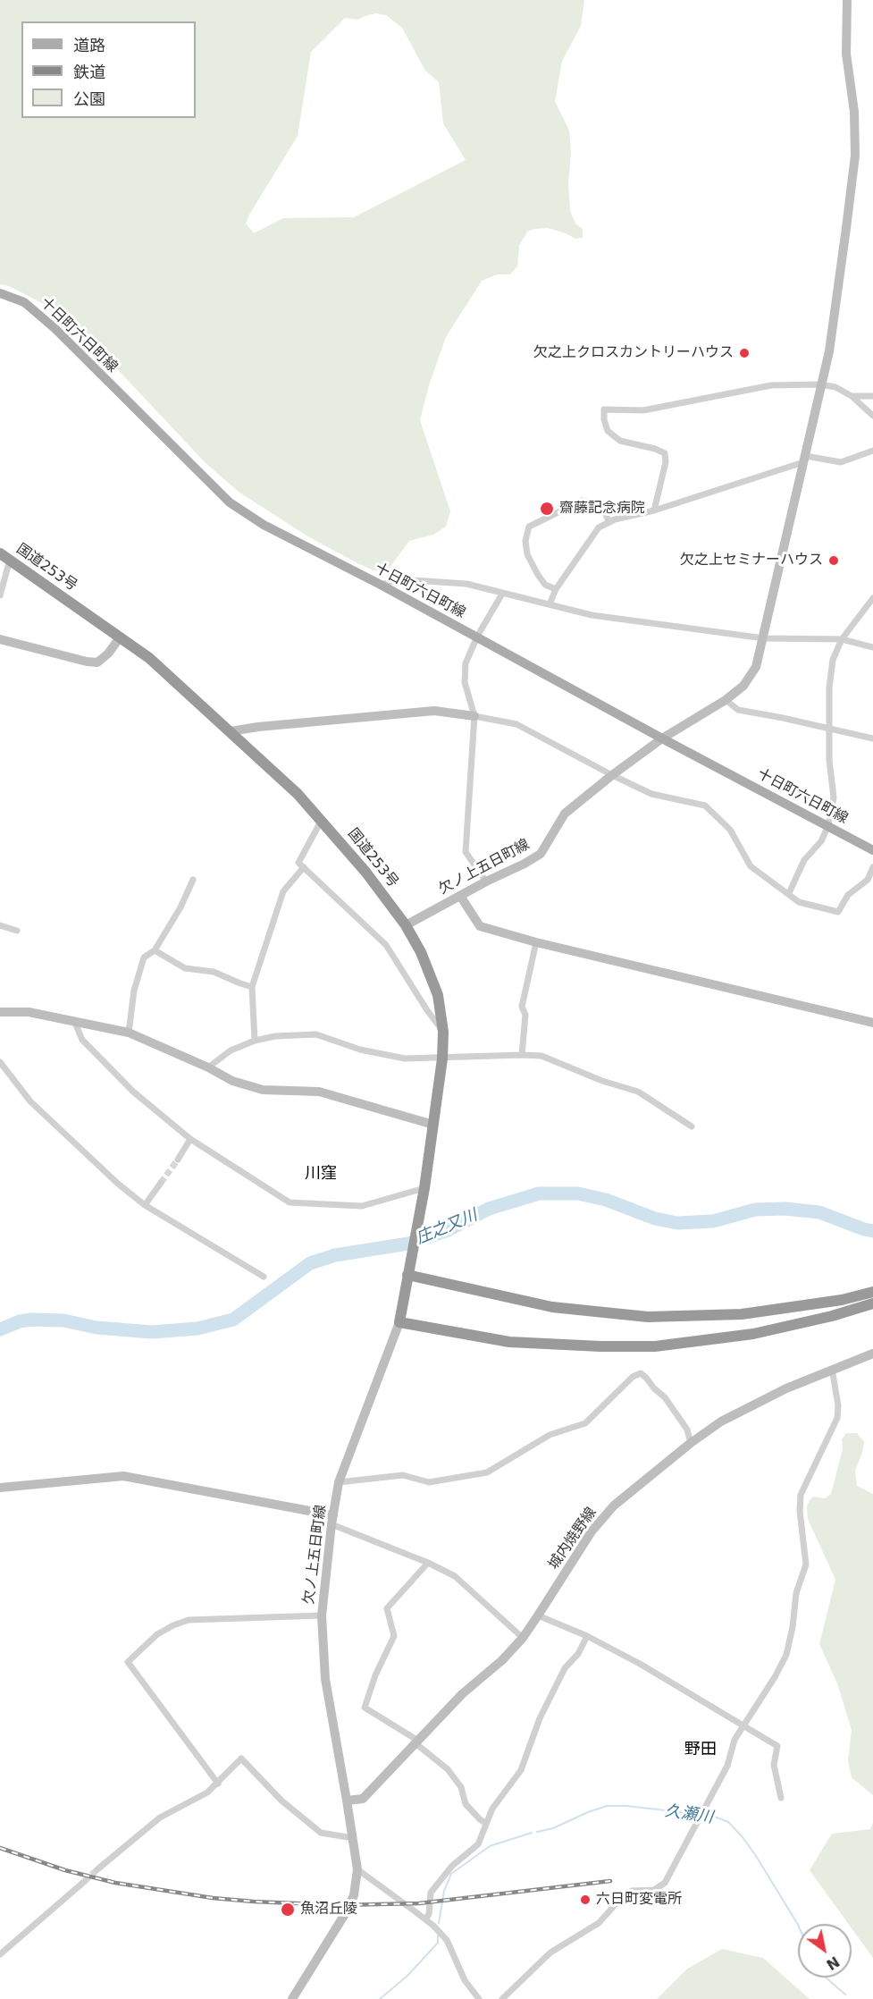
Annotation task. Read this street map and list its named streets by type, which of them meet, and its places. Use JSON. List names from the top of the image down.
{
  "streets": {
    "highway": ["国道253号"],
    "main road": ["十日町六日町線"],
    "street": ["欠ノ上五日町線", "城内焼野線"]
  },
  "crossings": [
    ["十日町六日町線", "欠ノ上五日町線"],
    ["国道253号", "欠ノ上五日町線"],
    ["欠ノ上五日町線", "城内焼野線"]
  ],
  "districts": ["川窪", "野田"],
  "water": ["庄之又川", "久瀬川"],
  "places": [
    "欠之上クロスカントリーハウス",
    "齋藤記念病院",
    "欠之上セミナーハウス",
    "六日町変電所",
    "魚沼丘陵"
  ],
  "legend": ["道路", "鉄道", "公園"],
  "north": "bottom right"
}
